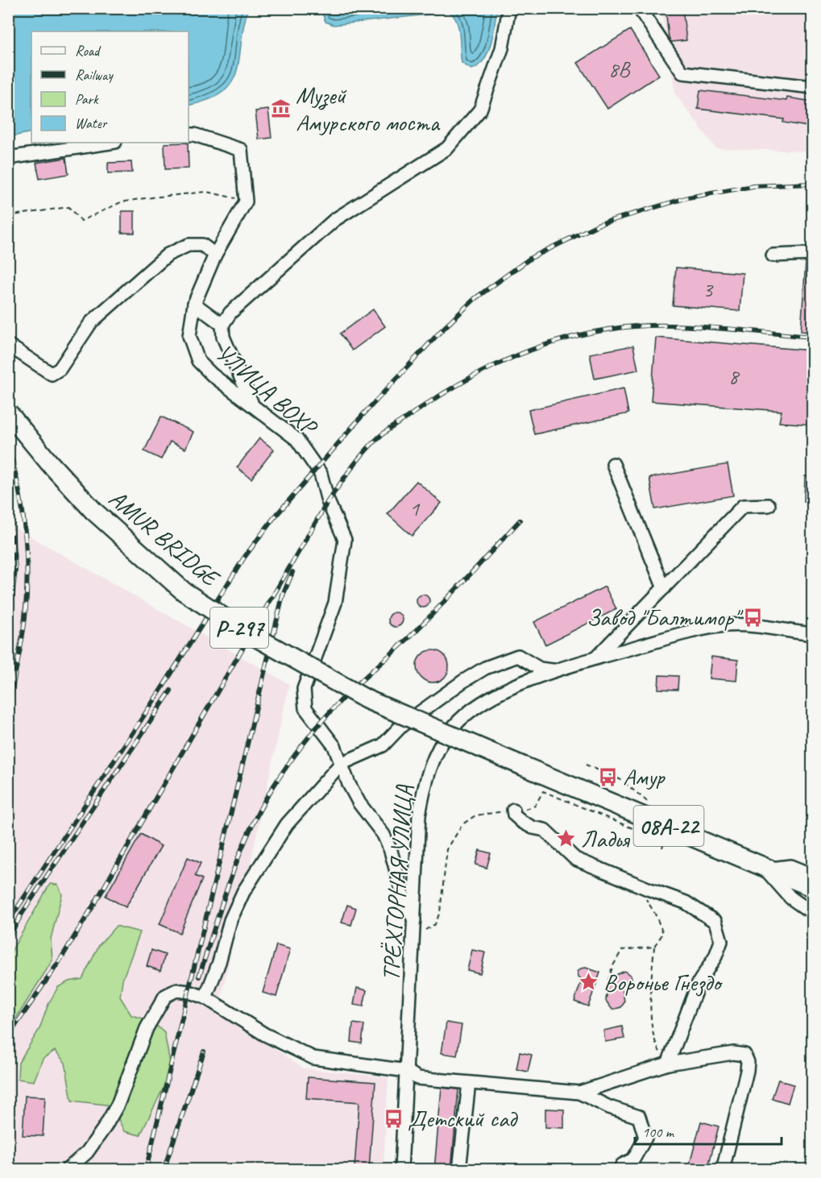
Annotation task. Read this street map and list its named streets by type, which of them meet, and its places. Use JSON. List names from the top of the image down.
{
  "streets": {
    "highway": ["AMUR BRIDGE", "Р-297", "08А-22"],
    "street": ["УЛИЦА ВОХР", "ТРЁХГОРНАЯ УЛИЦА"]
  },
  "crossings": [
    ["УЛИЦА ВОХР", "ТРЁХГОРНАЯ УЛИЦА"],
    ["AMUR BRIDGE", "08А-22"]
  ],
  "places": {
    "museum": ["Музей Амурского моста"],
    "bus stop": ["Завод \"Балтимор\"", "Амур", "Детский сад"],
    "place": ["Ладья", "Воронье Гнездо"]
  },
  "house_numbers": [
    "8В",
    "3",
    "8",
    "1"
  ],
  "legend": [
    "Road",
    "Railway",
    "Park",
    "Water"
  ],
  "scale_bar": "100 m"
}
